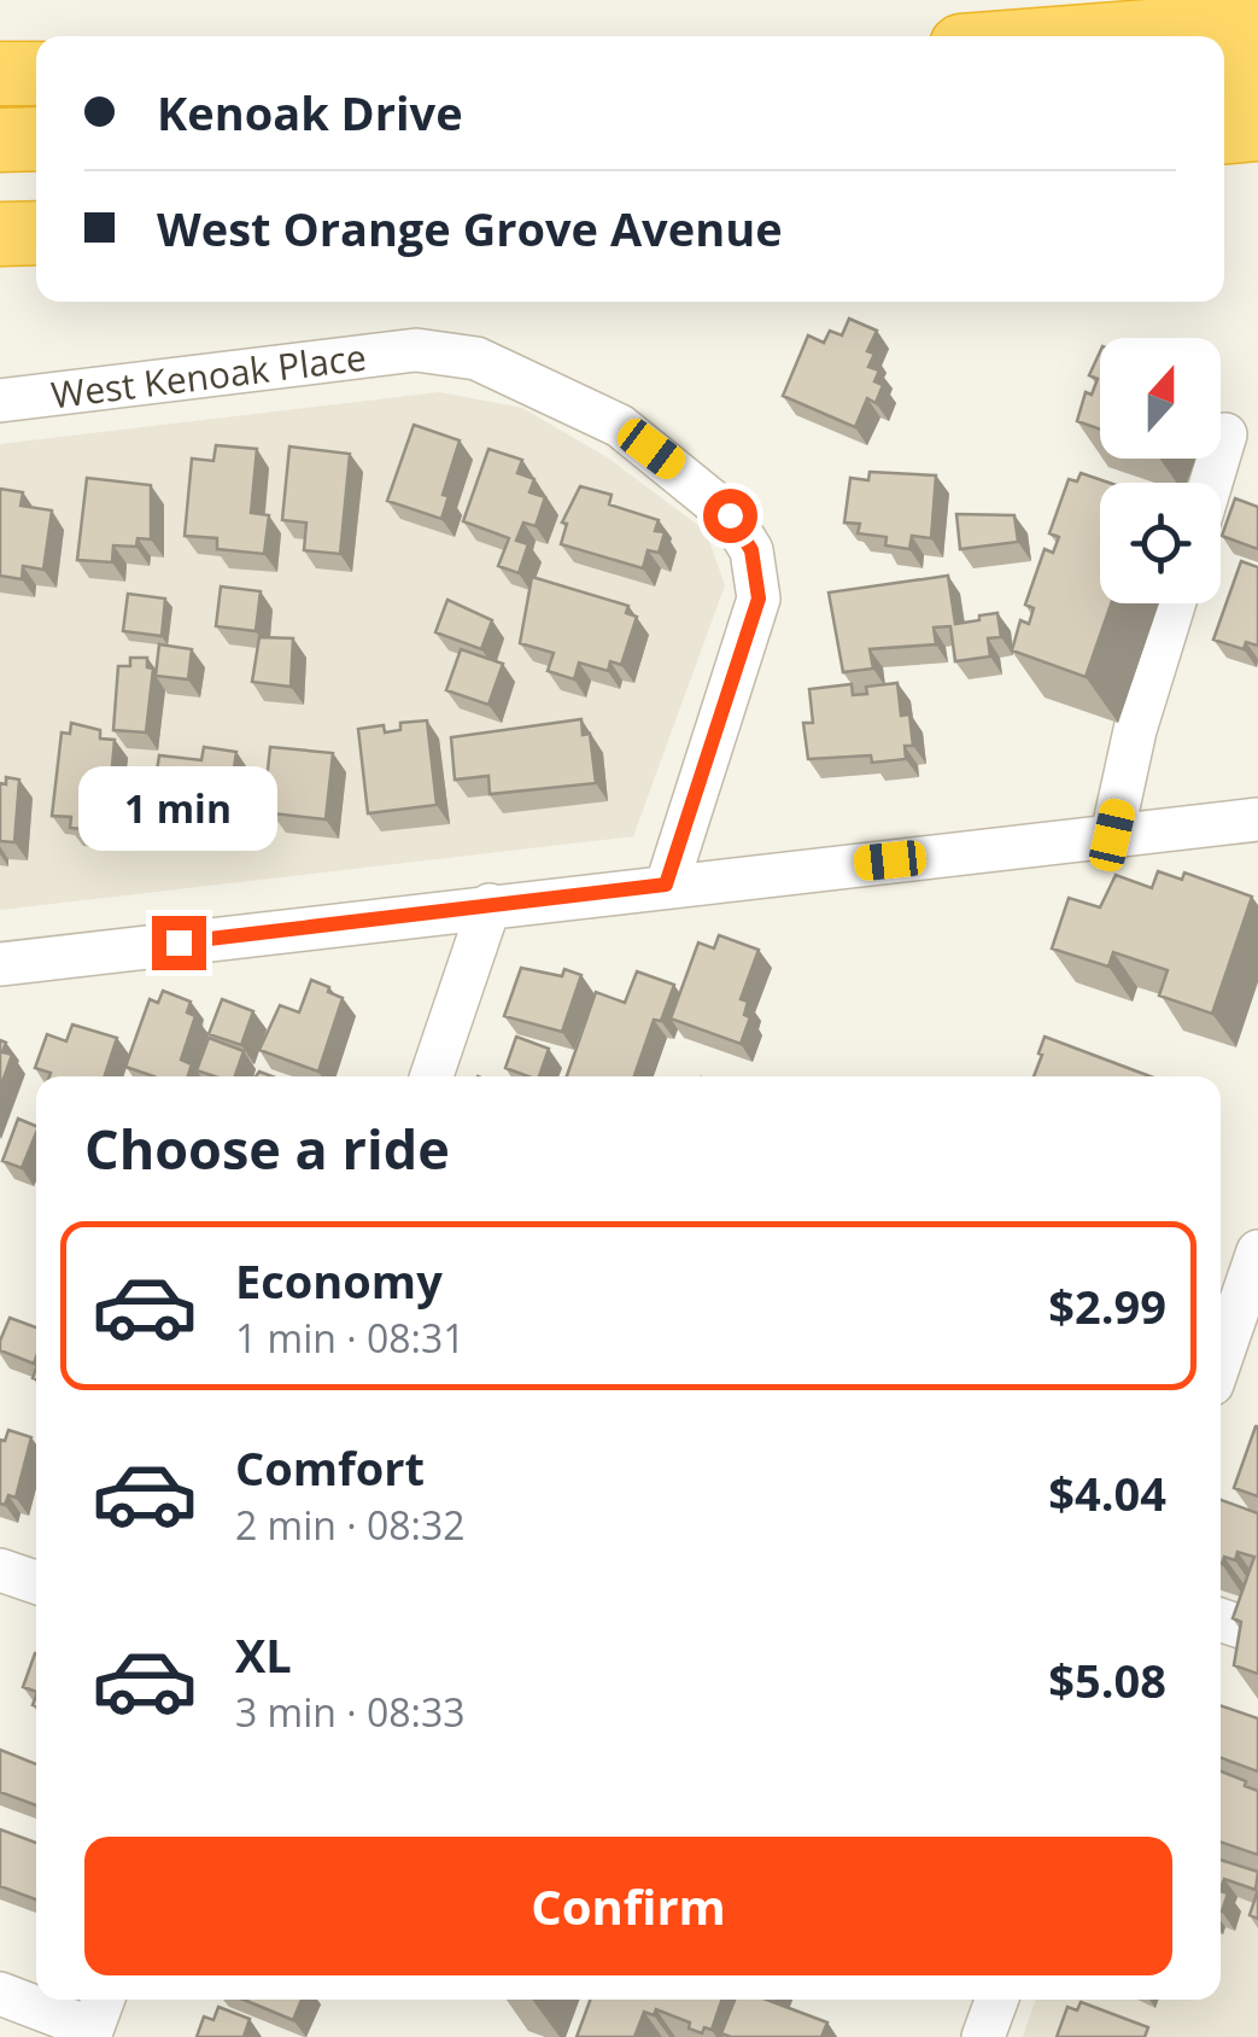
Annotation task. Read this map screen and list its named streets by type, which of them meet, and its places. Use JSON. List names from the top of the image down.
{
  "streets": {
    "street": ["West Kenoak Place"]
  },
  "north": "top",
  "page": {
    "banner": ["Kenoak Drive", "West Orange Grove Avenue"],
    "bubble": "1 min",
    "heading": "Choose a ride",
    "list": [
      {
        "name": "Economy",
        "note": "1 min · 08:31",
        "value": "$2.99"
      },
      {
        "name": "Comfort",
        "note": "2 min · 08:32",
        "value": "$4.04"
      },
      {
        "name": "XL",
        "note": "3 min · 08:33",
        "value": "$5.08"
      }
    ],
    "buttons": "Confirm"
  }
}
